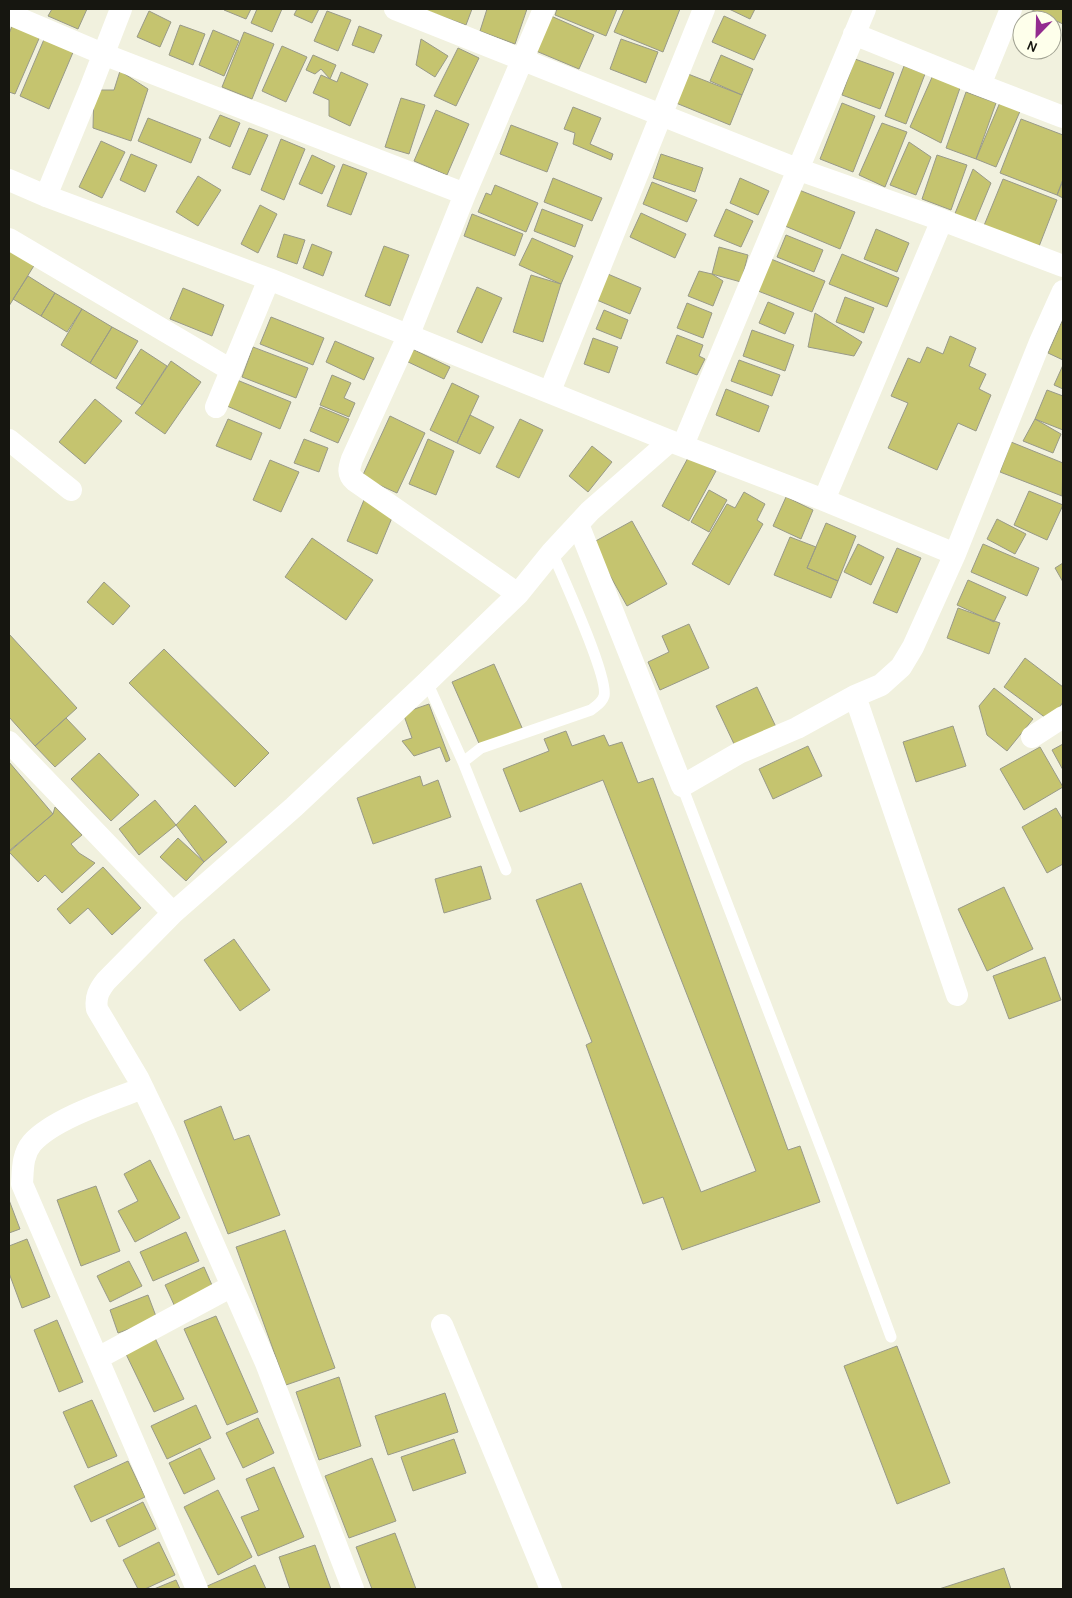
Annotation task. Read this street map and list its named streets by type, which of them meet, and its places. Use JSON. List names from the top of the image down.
{
  "north": "bottom left"
}
